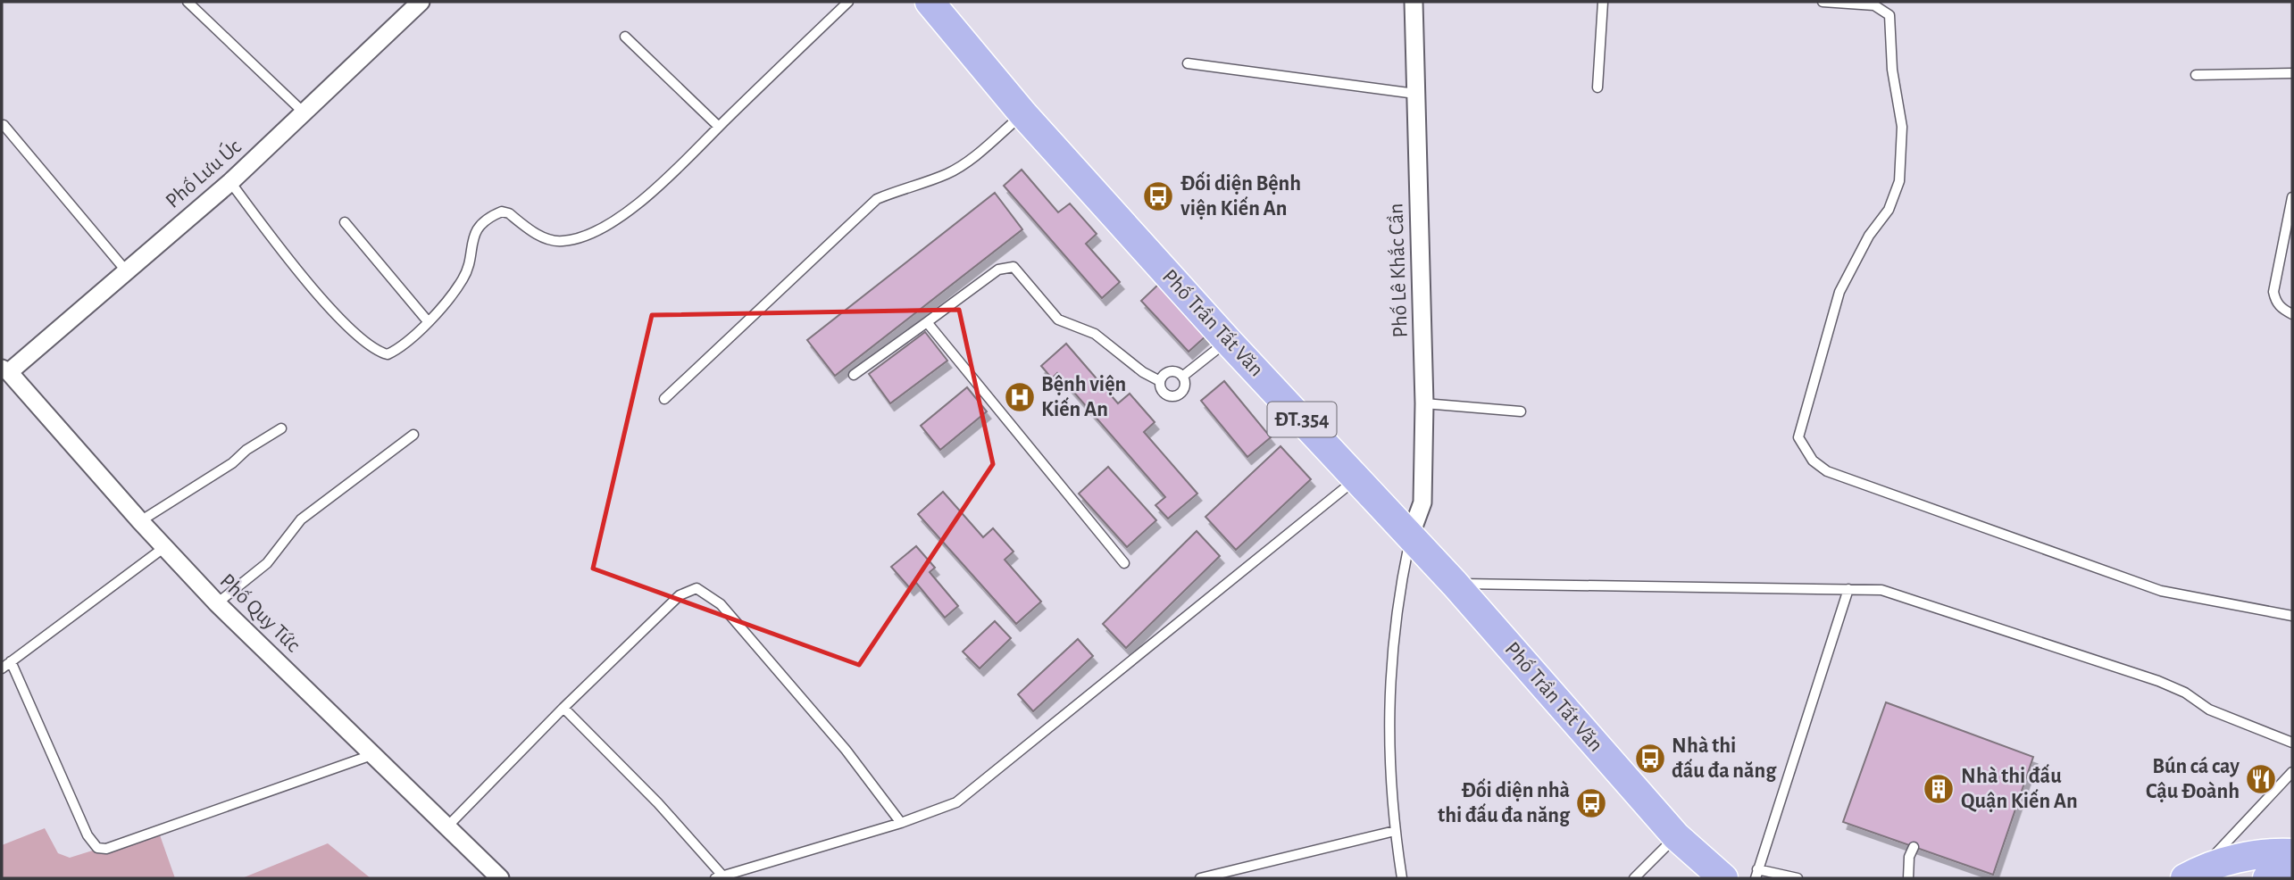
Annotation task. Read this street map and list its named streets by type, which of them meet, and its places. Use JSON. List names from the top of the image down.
{
  "streets": {
    "main road": ["Phố Trần Tất Văn", "ĐT.354"],
    "street": ["Phố Lưu Úc", "Phố Lê Khắc Cần", "Phố Quy Tức"]
  },
  "crossings": [
    ["Phố Lưu Úc", "Phố Quy Tức"],
    ["Phố Lê Khắc Cần", "Phố Trần Tất Văn"]
  ],
  "places": {
    "bus stop": ["Đối diện Bệnh viện Kiến An", "Nhà thi đấu đa năng", "Đối diện nhà thi đấu đa năng"],
    "hospital": ["Bệnh viện Kiến An"],
    "restaurant": ["Bún cá cay Cậu Đoành"],
    "building": ["Nhà thi đấu Quận Kiến An"]
  }
}
